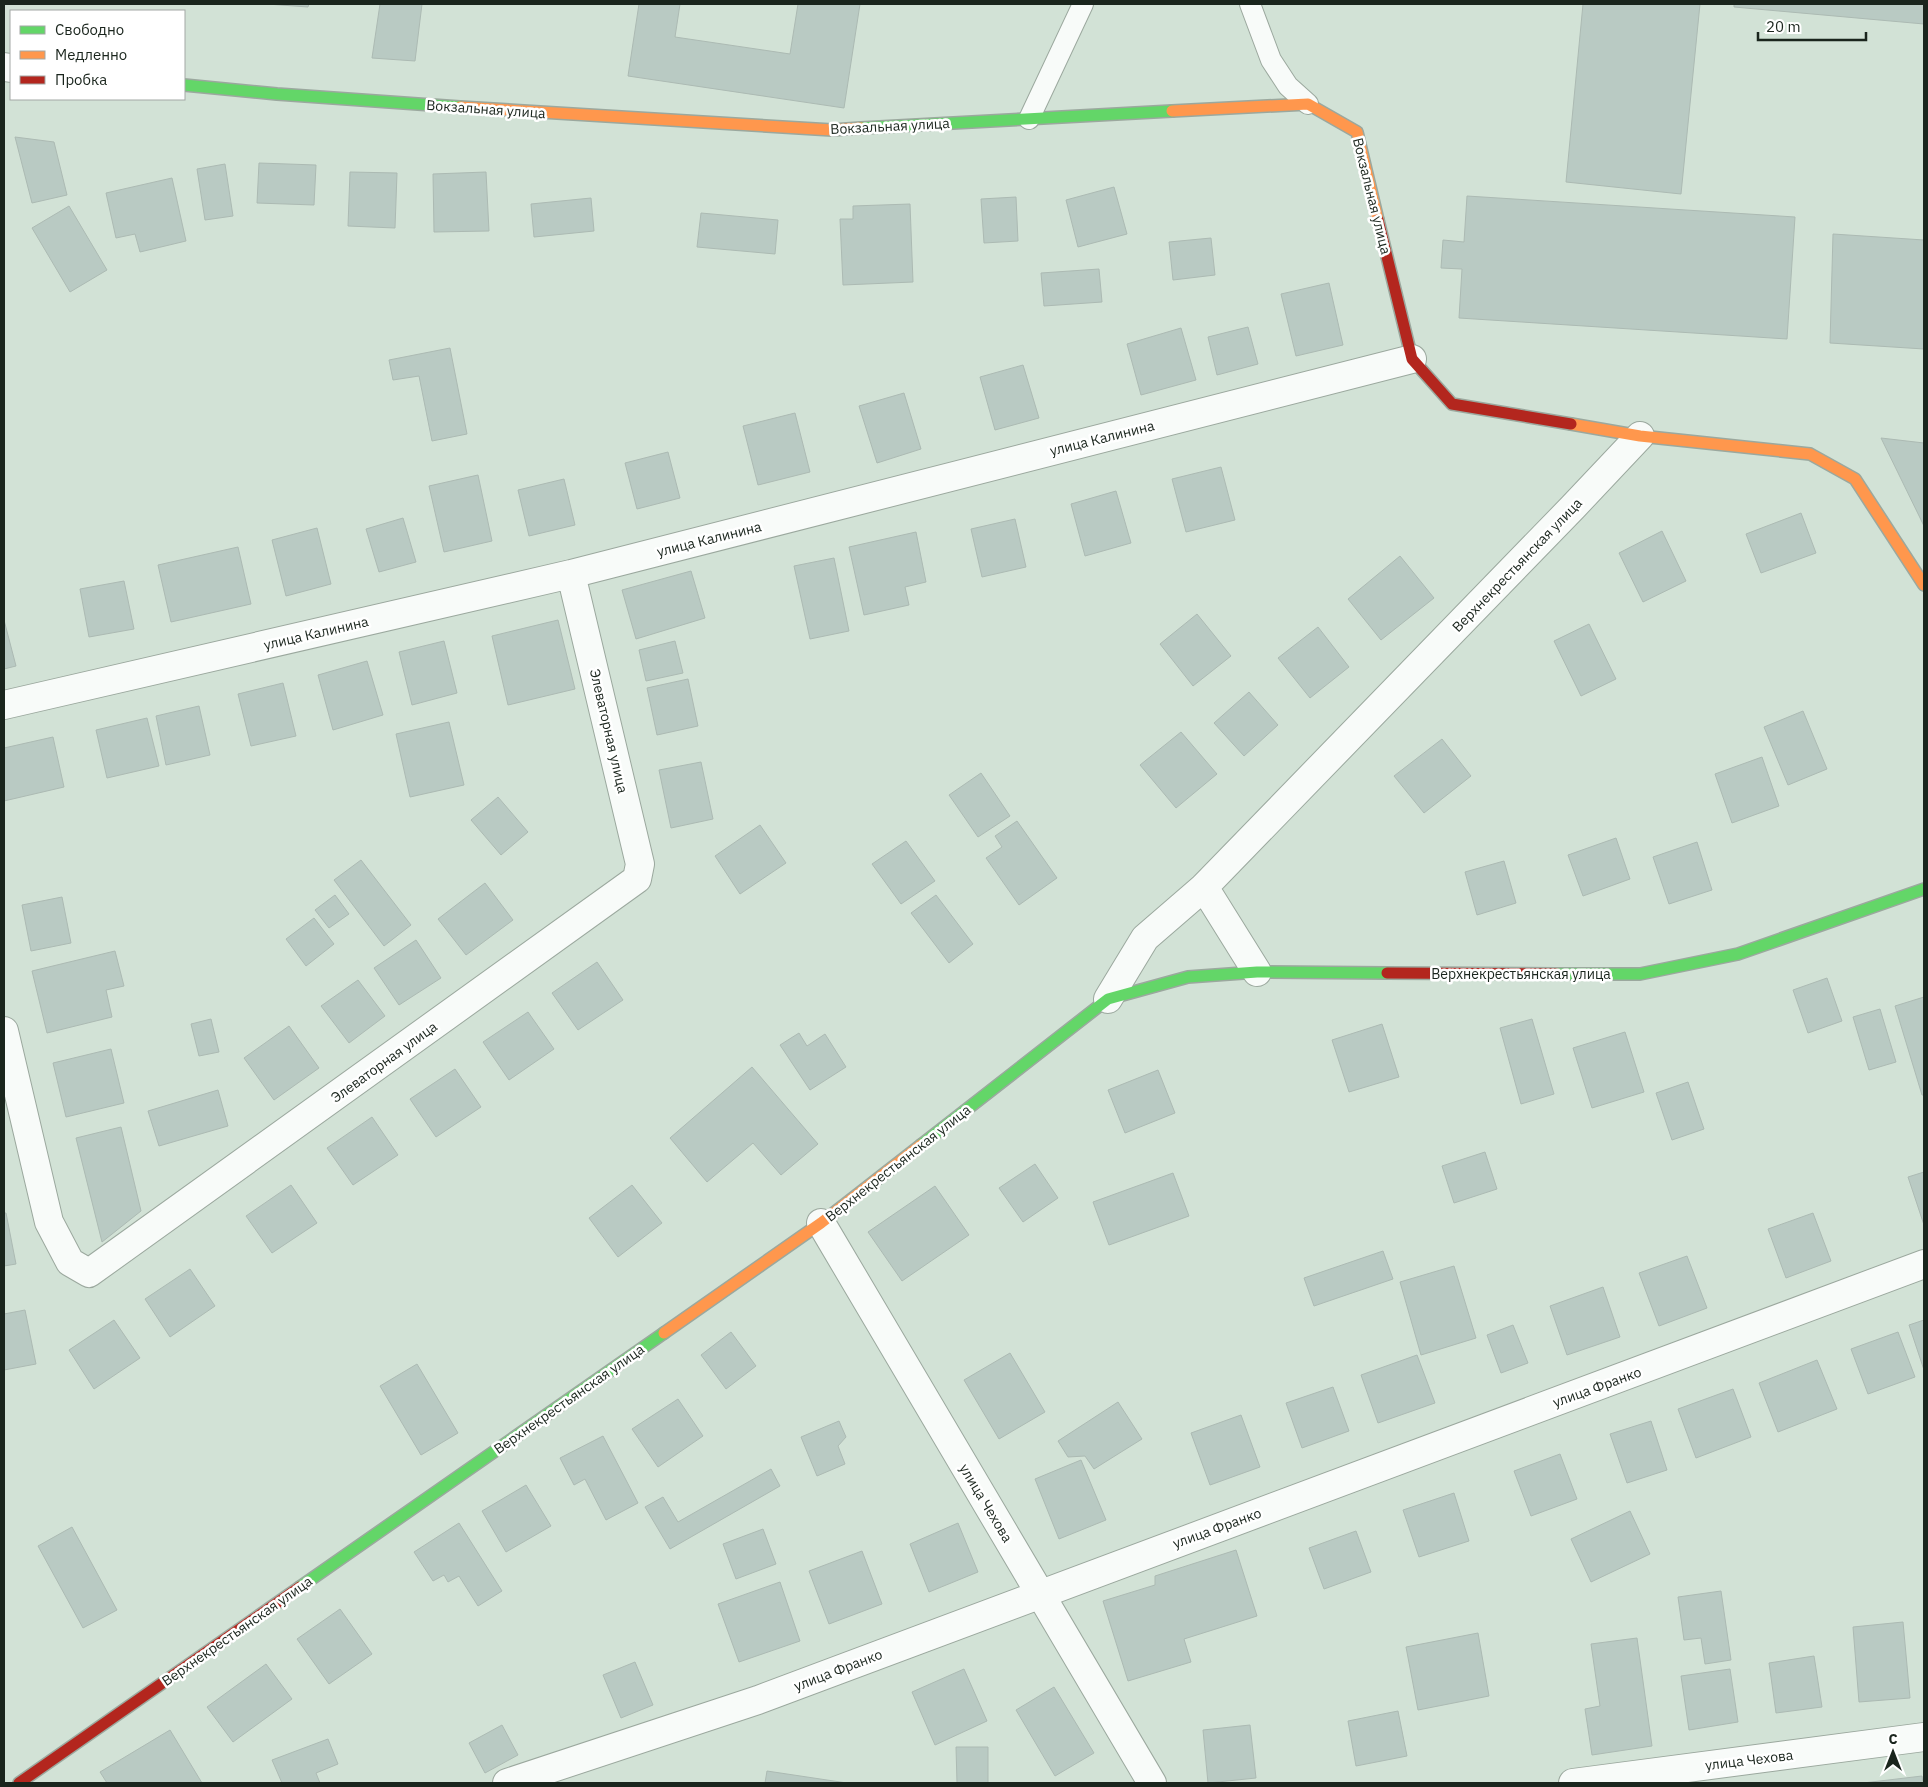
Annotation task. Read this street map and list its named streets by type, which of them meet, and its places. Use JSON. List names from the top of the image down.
{
  "streets": {
    "street": [
      "Вокзальная улица",
      "улица Калинина",
      "Верхнекрестьянская улица",
      "Элеваторная улица",
      "улица Франко",
      "улица Чехова"
    ]
  },
  "crossings": [
    ["Вокзальная улица", "улица Калинина"],
    ["улица Калинина", "Элеваторная улица"],
    ["Верхнекрестьянская улица", "улица Чехова"],
    ["улица Франко", "улица Чехова"]
  ],
  "legend": ["Свободно", "Медленно", "Пробка"],
  "scale_bar": "20 m",
  "north": "top"
}
